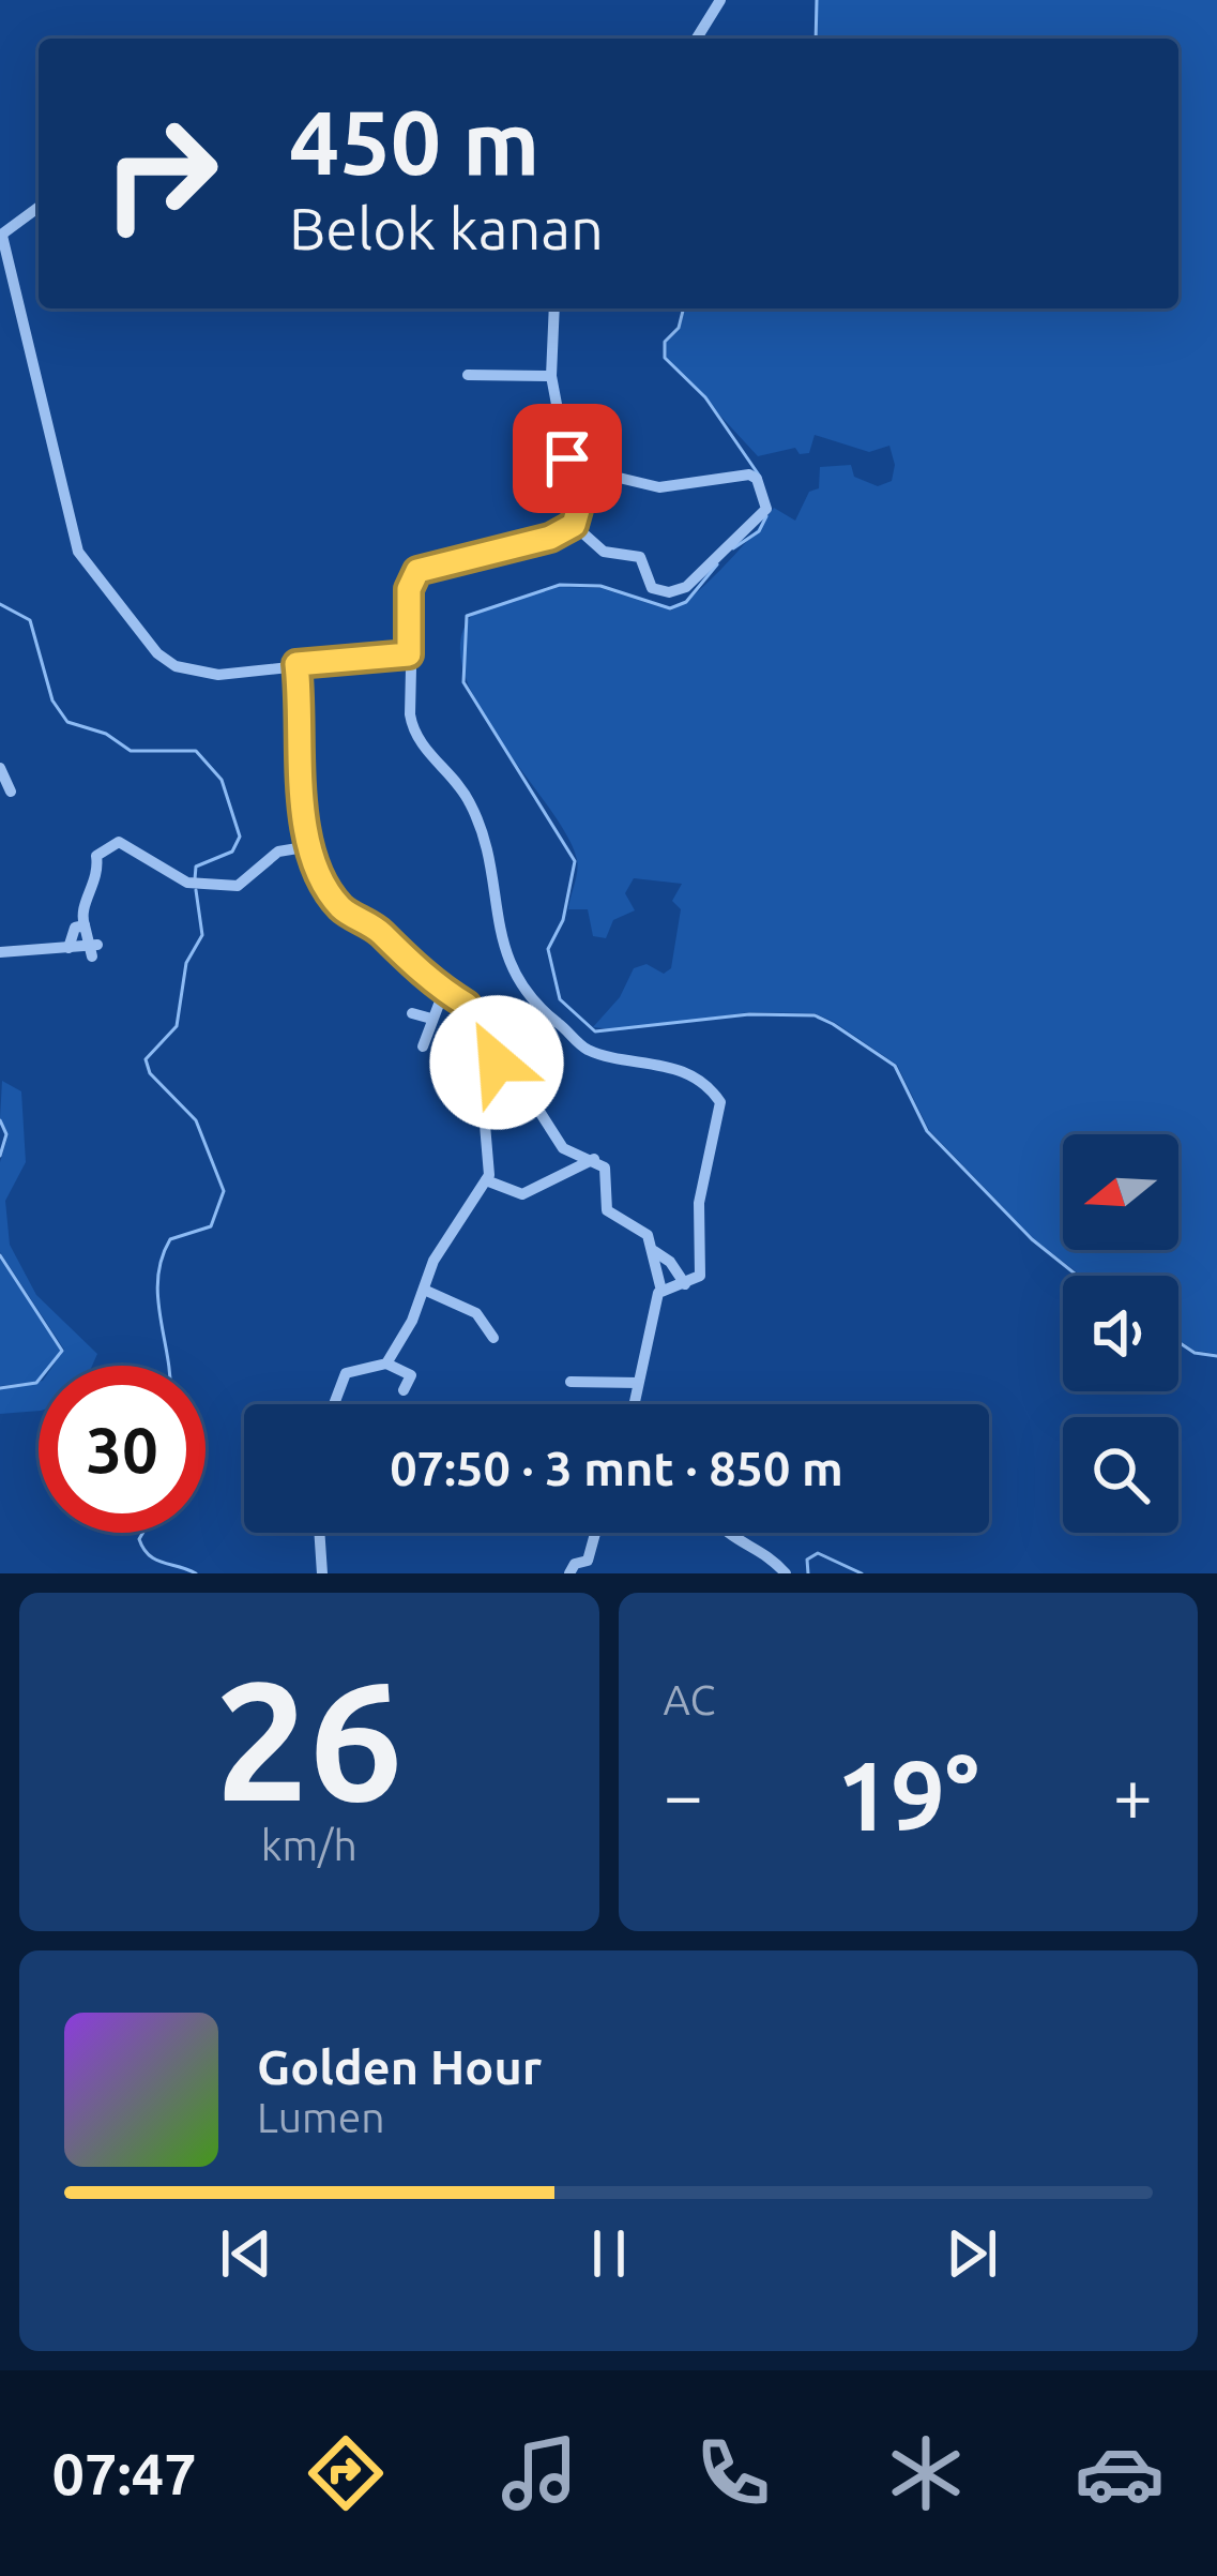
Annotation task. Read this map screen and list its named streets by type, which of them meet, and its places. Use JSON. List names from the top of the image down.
{
  "north": "left",
  "page": {
    "turn": ["450 m", "Belok kanan"],
    "limit": "30",
    "trip": "07:50 · 3 mnt · 850 m",
    "tile": [
      ["26", "km/h"],
      "AC"
    ],
    "heat": ["−", "19°", "+"],
    "song": ["Golden Hour", "Lumen"],
    "tabs": "07:47"
  }
}
